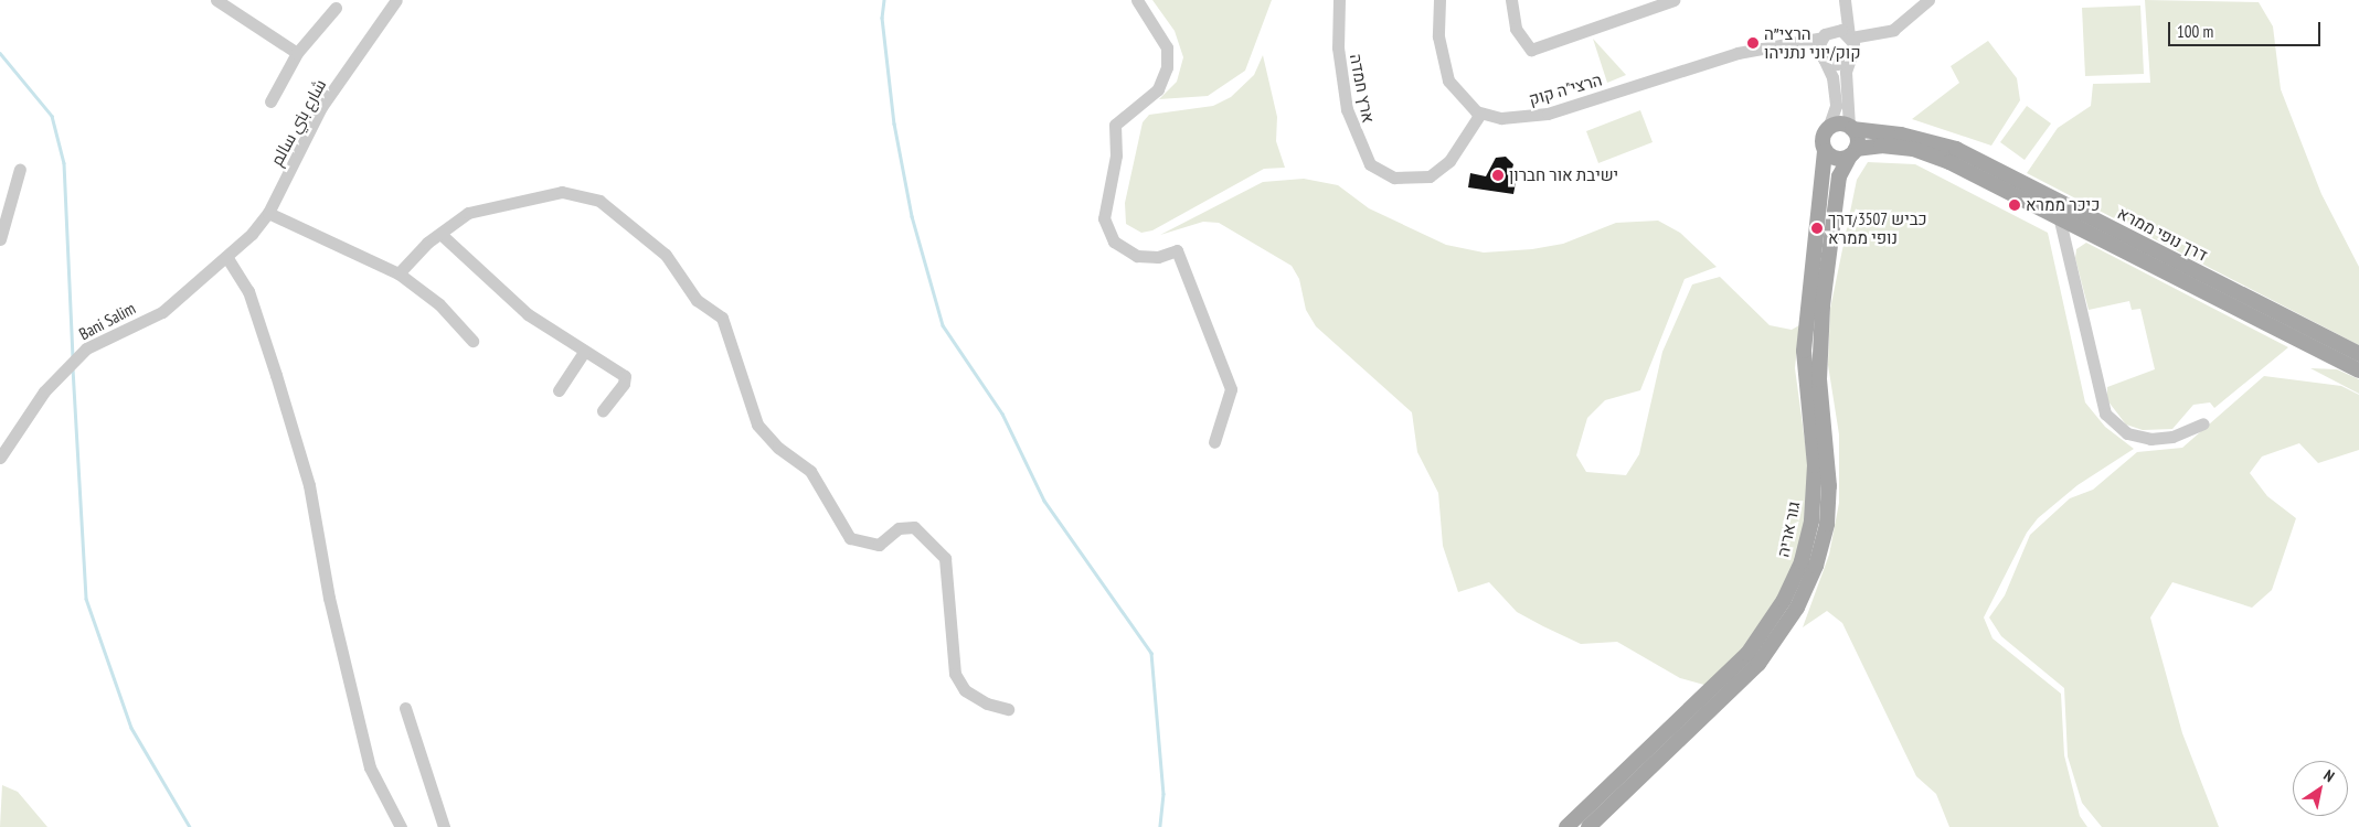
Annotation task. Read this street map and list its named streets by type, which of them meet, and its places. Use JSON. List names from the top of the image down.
{
  "streets": {
    "main road": ["דרך נופי ממרא", "גור אריה"],
    "street": [
      "ארץ חמדה",
      "הרצי\"ה קוק",
      "شارع بني سالم",
      "Bani Salim"
    ]
  },
  "crossings": [
    ["ארץ חמדה", "הרצי\"ה קוק"],
    ["شارع بني سالم", "Bani Salim"],
    ["דרך נופי ממרא", "גור אריה"]
  ],
  "places": [
    "הרצי״ה קוק/יוני נתניהו",
    "ישיבת אור חברון",
    "כיכר ממרא",
    "כביש 3507/דרך נופי ממרא"
  ],
  "scale_bar": "100 m",
  "north": "top right"
}
